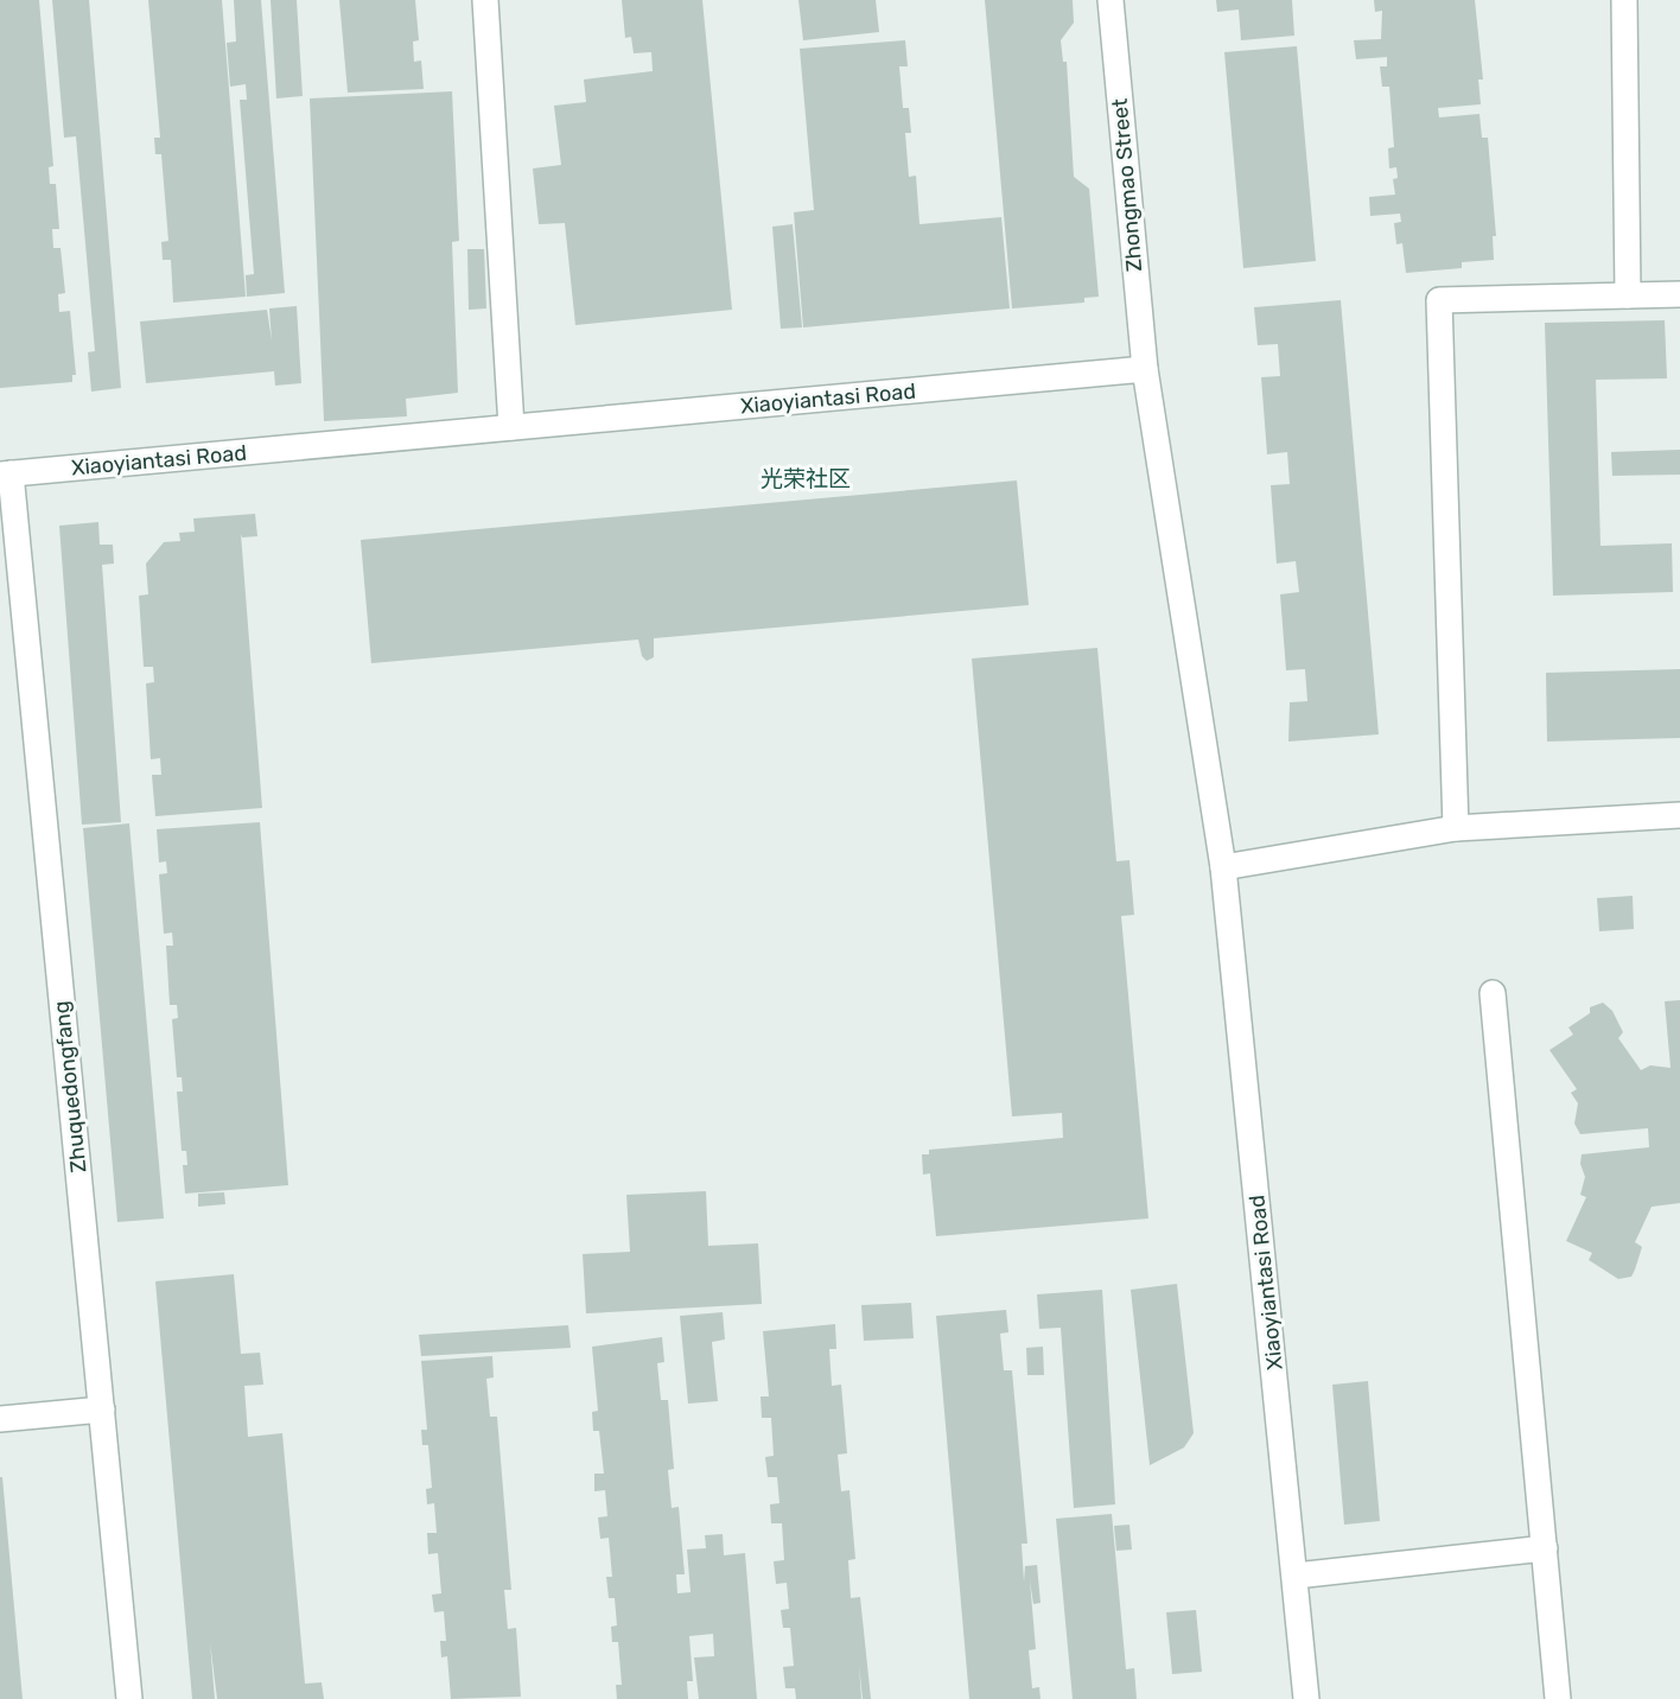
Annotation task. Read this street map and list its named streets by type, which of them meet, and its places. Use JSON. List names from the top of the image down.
{
  "streets": {
    "street": ["Zhongmao Street", "Xiaoyiantasi Road", "Zhuquedongfang"]
  },
  "crossings": [
    ["Zhongmao Street", "Xiaoyiantasi Road"],
    ["Xiaoyiantasi Road", "Zhuquedongfang"]
  ],
  "districts": ["光荣社区"]
}
